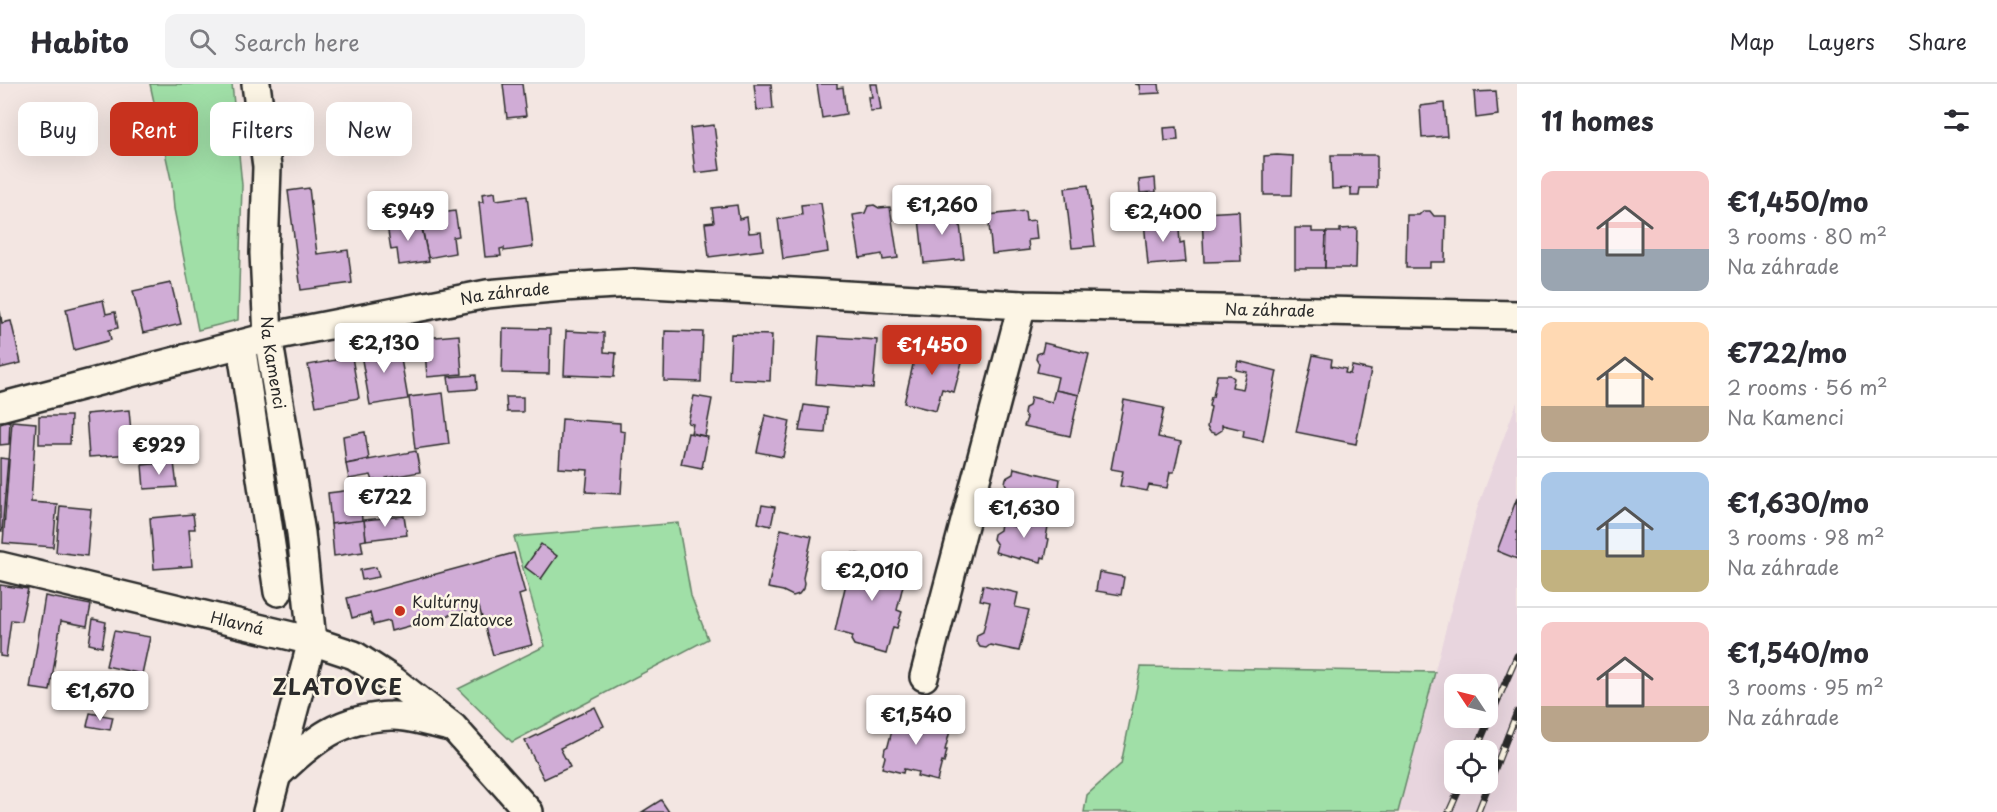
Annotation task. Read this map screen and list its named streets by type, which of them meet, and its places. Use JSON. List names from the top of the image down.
{
  "streets": {
    "street": ["Na záhrade", "Na Kamenci", "Hlavná"]
  },
  "crossings": [
    ["Na záhrade", "Na Kamenci"],
    ["Na Kamenci", "Hlavná"]
  ],
  "districts": ["ZLATOVCE"],
  "places": ["Kultúrny dom Zlatovce"],
  "north": "top left",
  "page": {
    "header": "Habito",
    "search": "Search here",
    "nav": ["Map", "Layers", "Share"],
    "heading": "11 homes",
    "chip": [
      "Buy",
      "Rent",
      "Filters",
      "New"
    ],
    "list": [
      {
        "name": "€1,450/mo",
        "note": "3 rooms · 80 m² · Na záhrade"
      },
      {
        "name": "€722/mo",
        "note": "2 rooms · 56 m² · Na Kamenci"
      },
      {
        "name": "€1,630/mo",
        "note": "3 rooms · 98 m² · Na záhrade"
      },
      {
        "name": "€1,540/mo",
        "note": "3 rooms · 95 m² · Na záhrade"
      }
    ],
    "price": [
      "€1,260",
      "€949",
      "€2,400",
      "€2,130",
      "€1,450",
      "€929",
      "€722",
      "€1,630",
      "€2,010",
      "€1,670",
      "€1,540"
    ]
  }
}
